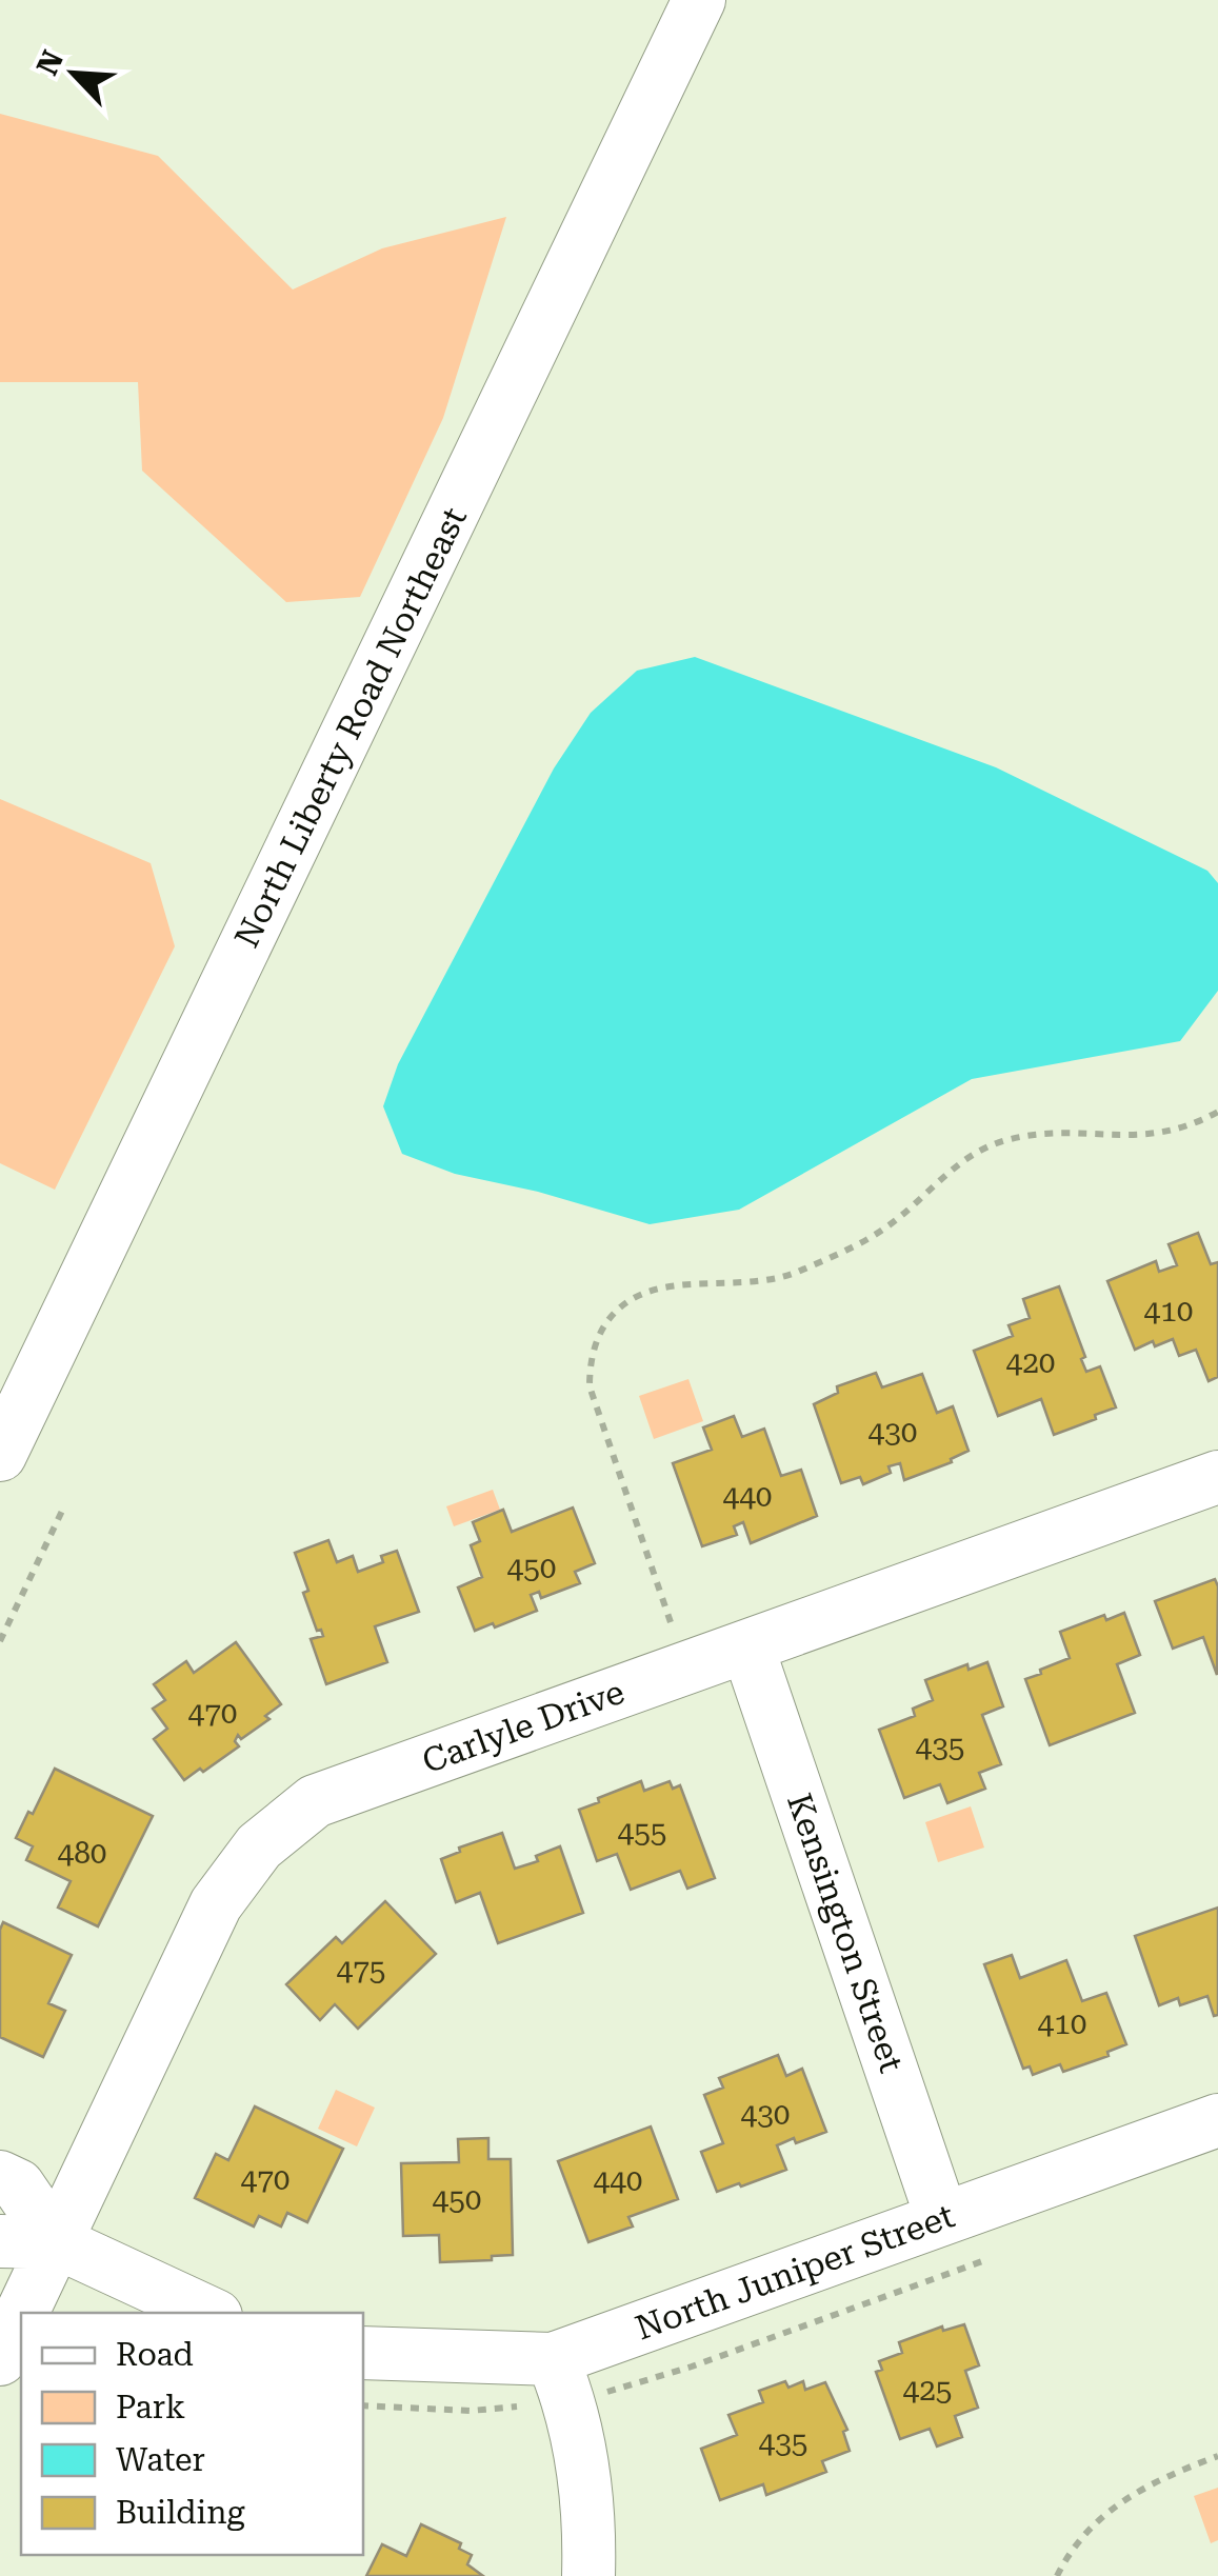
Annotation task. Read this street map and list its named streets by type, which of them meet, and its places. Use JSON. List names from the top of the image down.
{
  "streets": {
    "street": [
      "North Liberty Road Northeast",
      "Carlyle Drive",
      "Kensington Street",
      "North Juniper Street"
    ]
  },
  "crossings": [
    ["Carlyle Drive", "Kensington Street"],
    ["Kensington Street", "North Juniper Street"]
  ],
  "house_numbers": [
    "410",
    "420",
    "430",
    "440",
    "450",
    "470",
    "435",
    "455",
    "480",
    "475",
    "410",
    "430",
    "470",
    "440",
    "450",
    "425",
    "435"
  ],
  "legend": [
    "Road",
    "Park",
    "Water",
    "Building"
  ],
  "north": "top left"
}
